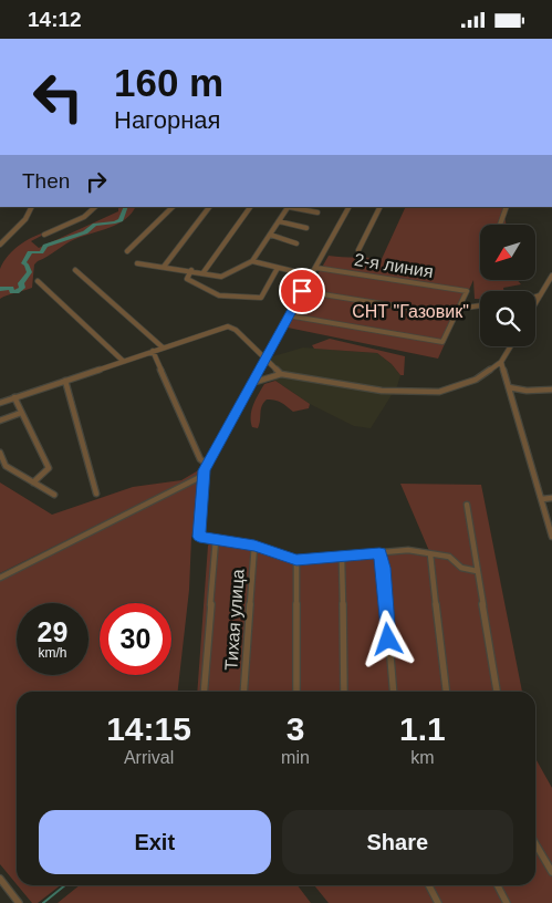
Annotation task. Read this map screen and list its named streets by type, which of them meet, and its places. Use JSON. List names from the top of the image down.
{
  "streets": {
    "street": ["2-я линия", "Тихая улица"]
  },
  "parks": ["СНТ \"Газовик\""],
  "north": "bottom left",
  "page": {
    "status": "14:12",
    "turn": ["160 m", "Нагорная"],
    "then": "Then",
    "speed": "29 km/h",
    "limit": "30",
    "eta": [
      "14:15",
      "Arrival",
      "3",
      "min",
      "1.1",
      "km"
    ],
    "buttons": ["Exit", "Share"]
  }
}
